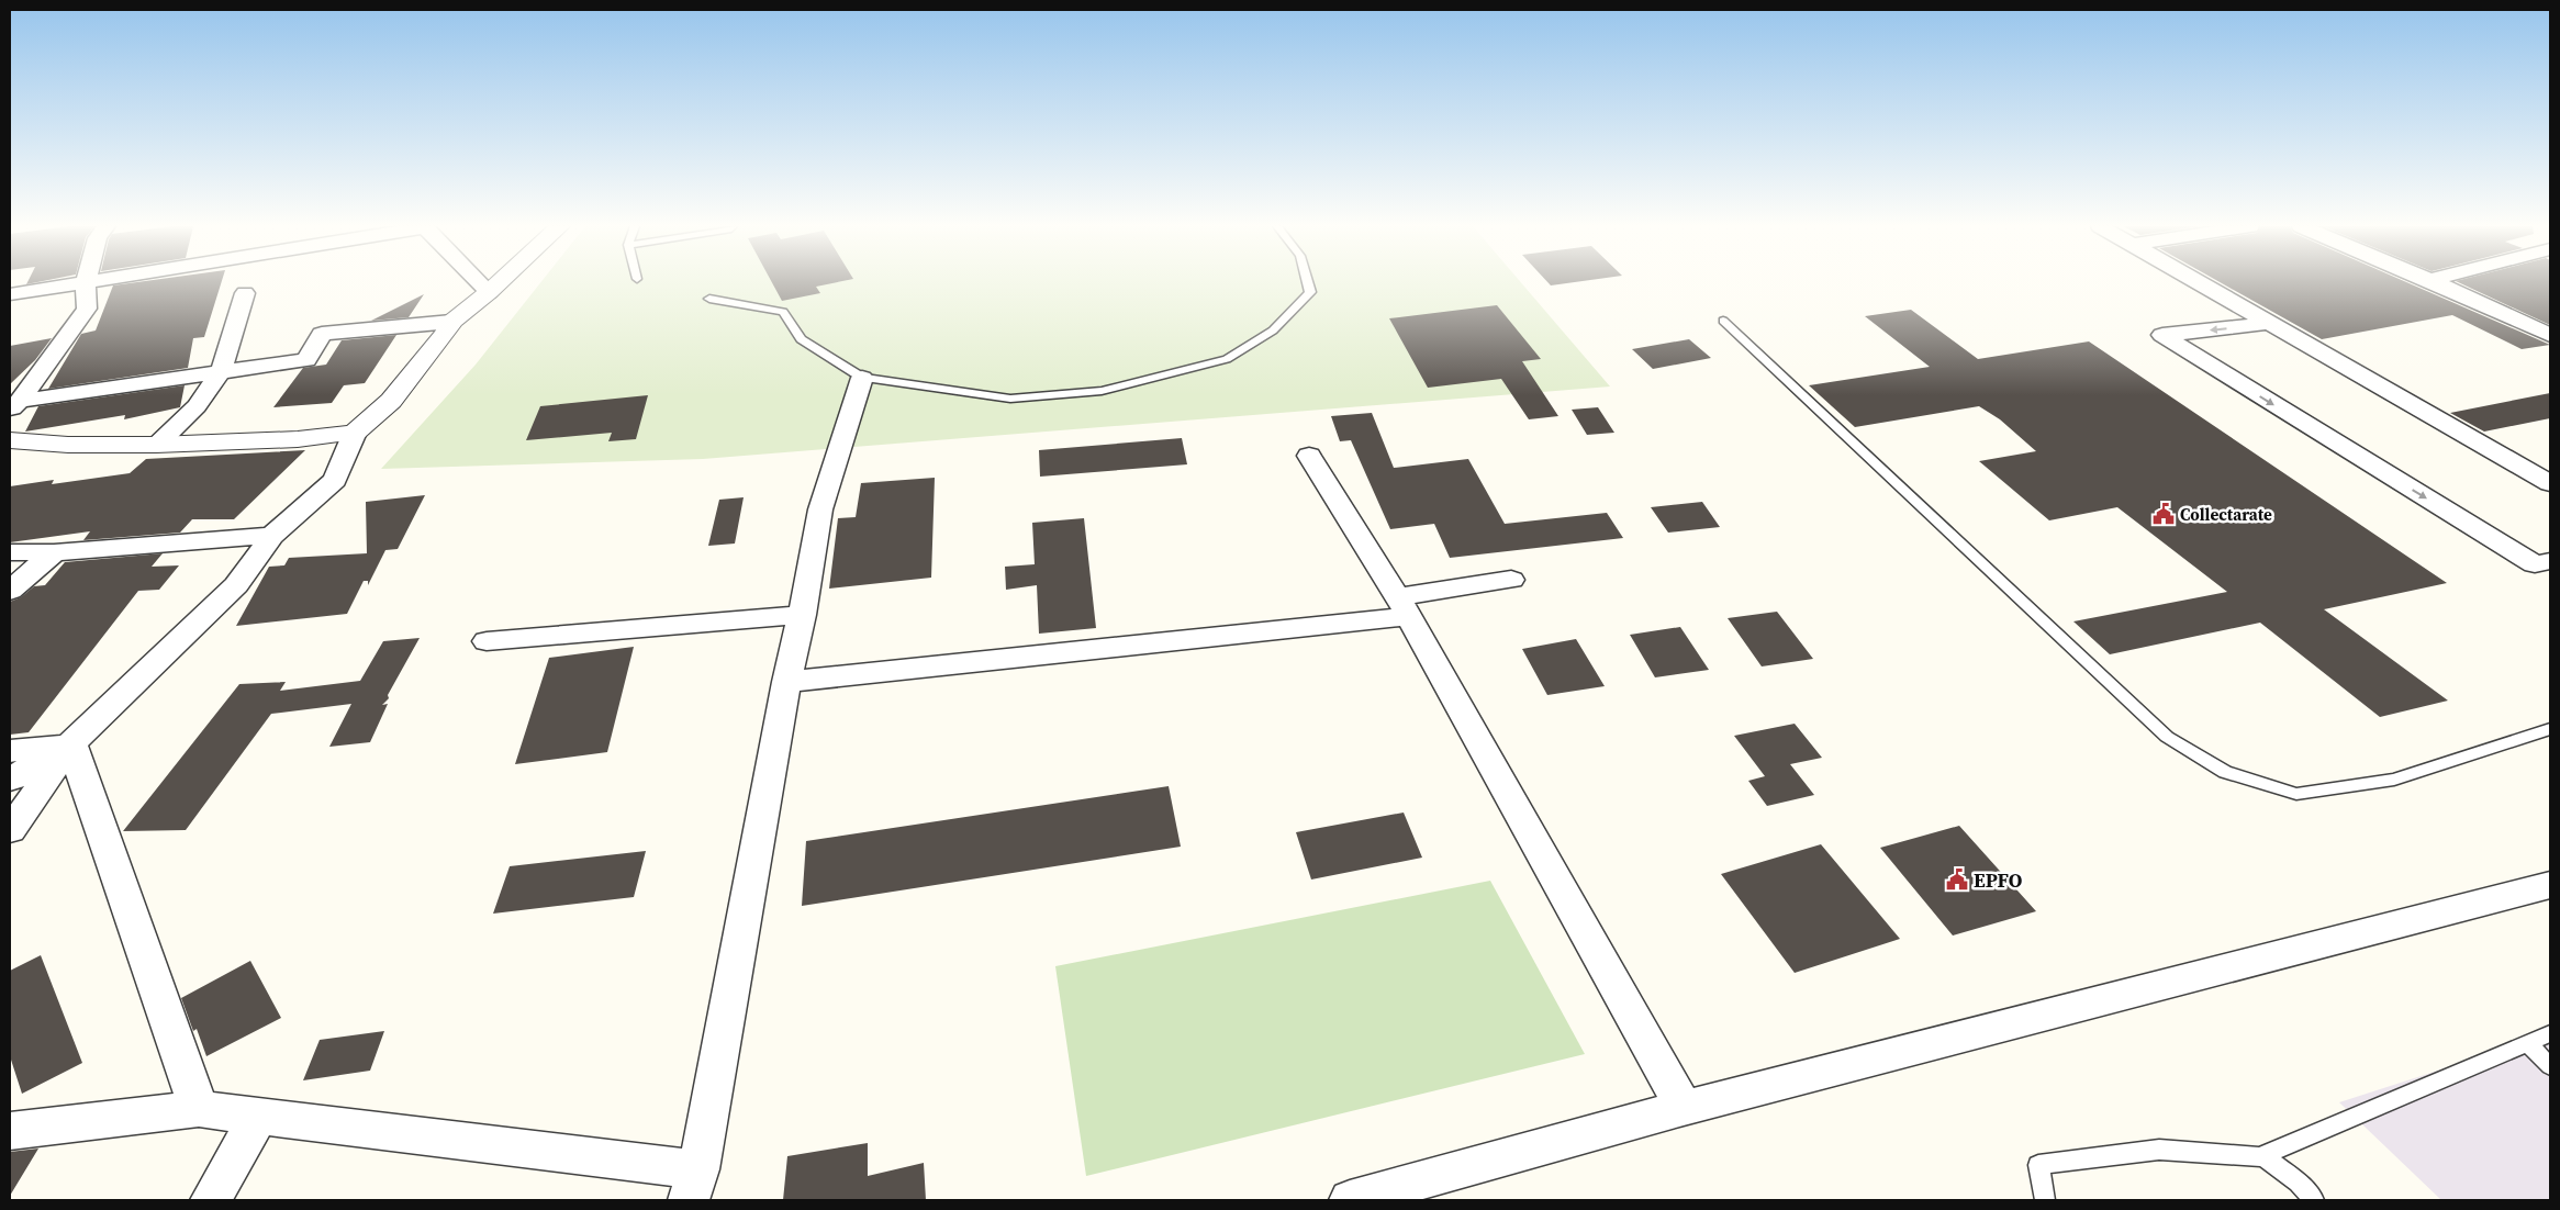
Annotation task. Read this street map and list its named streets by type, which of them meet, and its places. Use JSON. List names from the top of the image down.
{
  "places": {
    "public building": ["Collectarate", "EPFO"]
  }
}
